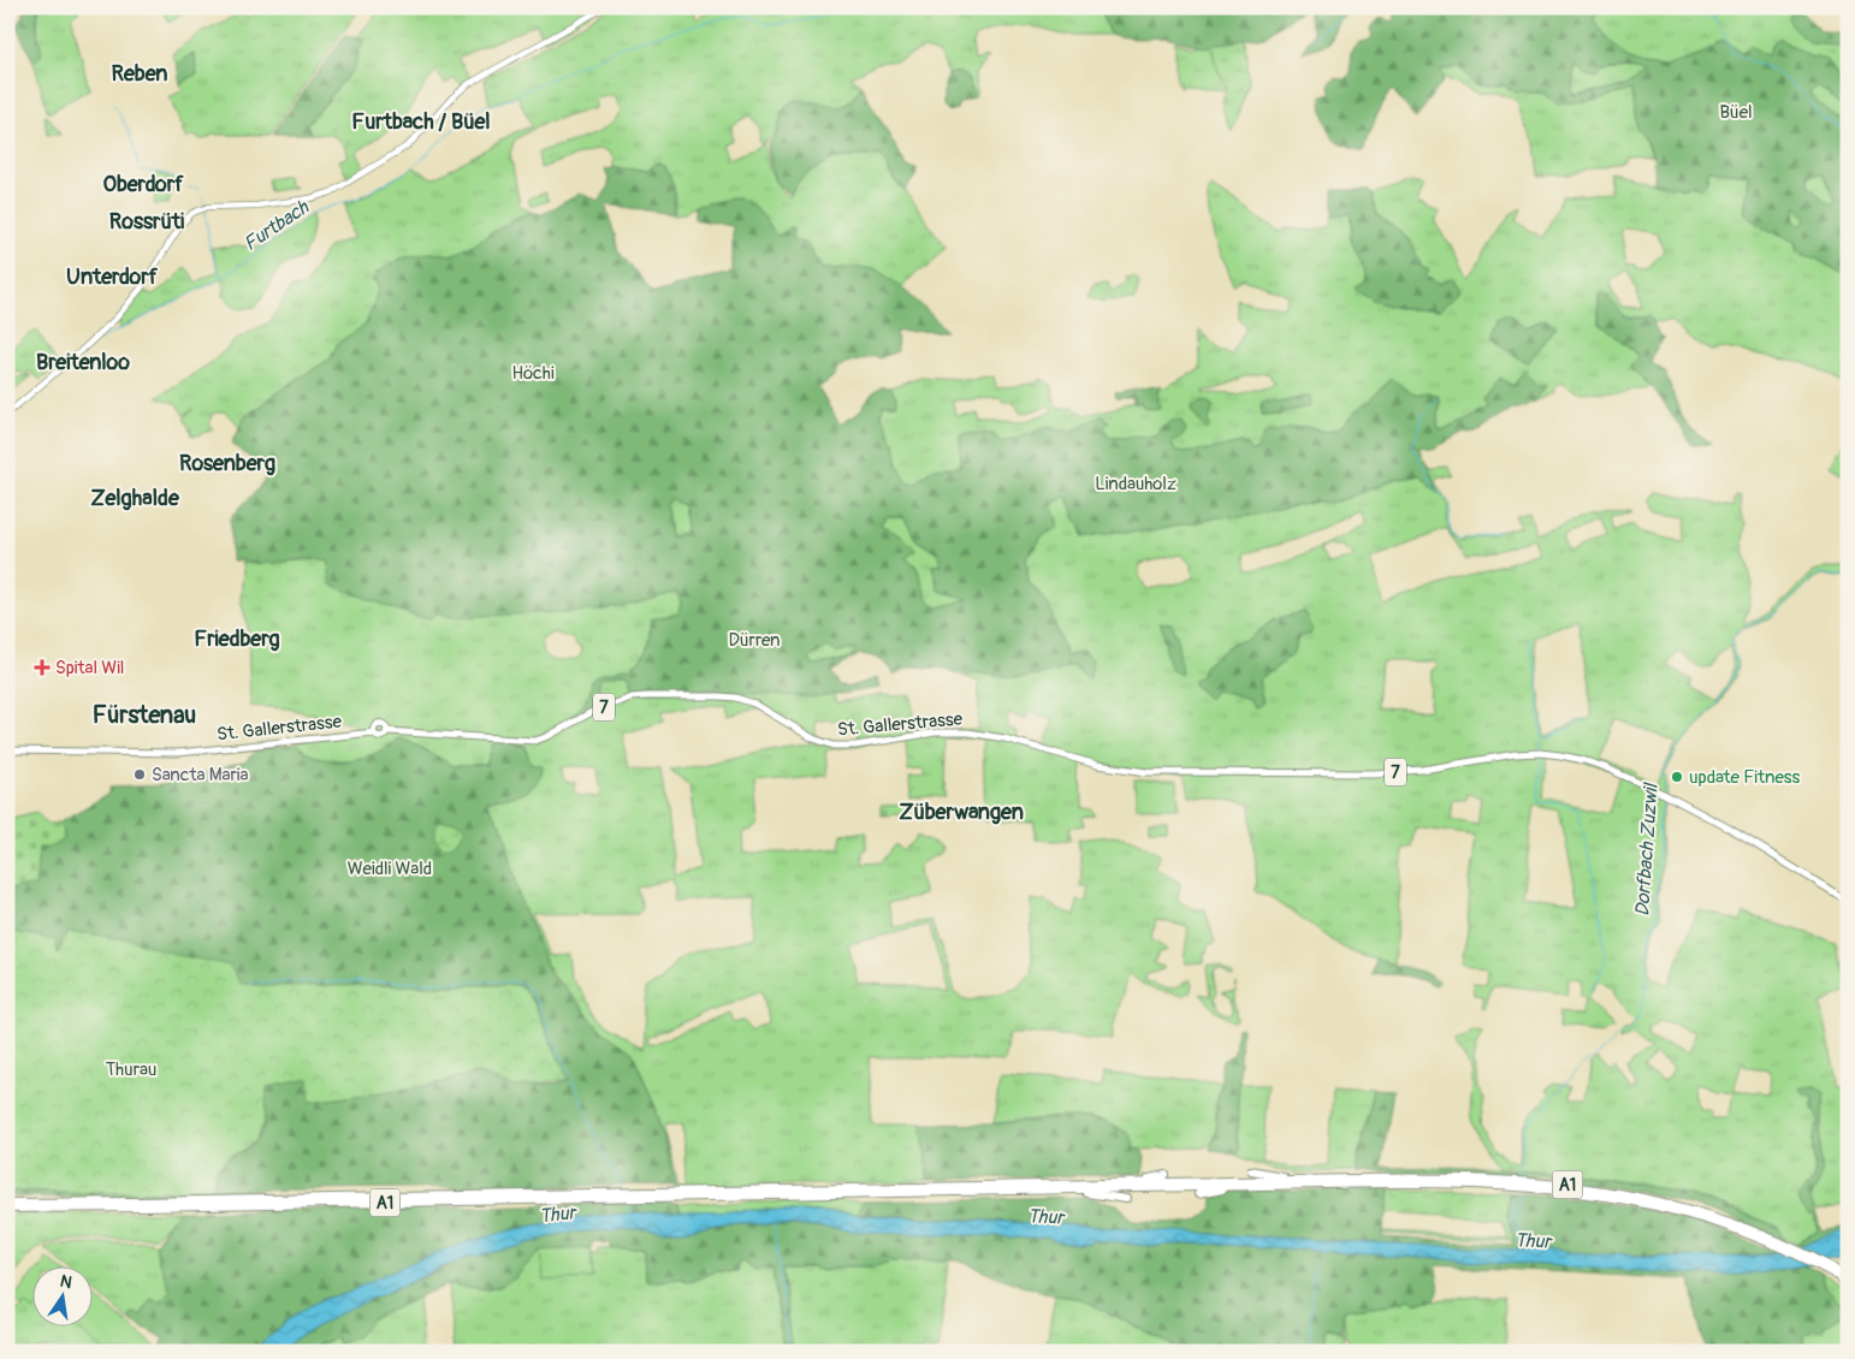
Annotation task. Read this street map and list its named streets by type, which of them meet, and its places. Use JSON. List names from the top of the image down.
{
  "streets": {
    "highway": ["A1"],
    "main road": ["7", "St. Gallerstrasse"]
  },
  "districts": [
    "Reben",
    "Furtbach / Büel",
    "Oberdorf",
    "Rossrüti",
    "Unterdorf",
    "Breitenloo",
    "Rosenberg",
    "Zelghalde",
    "Friedberg",
    "Fürstenau",
    "Züberwangen"
  ],
  "water": ["Furtbach", "Dorfbach Zuzwil", "Thur"],
  "parks": [
    "Büel",
    "Höchi",
    "Lindauholz",
    "Dürren",
    "Weidli Wald",
    "Thurau"
  ],
  "places": {
    "health": ["Spital Wil"],
    "other": ["Sancta Maria", "update Fitness"]
  },
  "north": "top"
}
